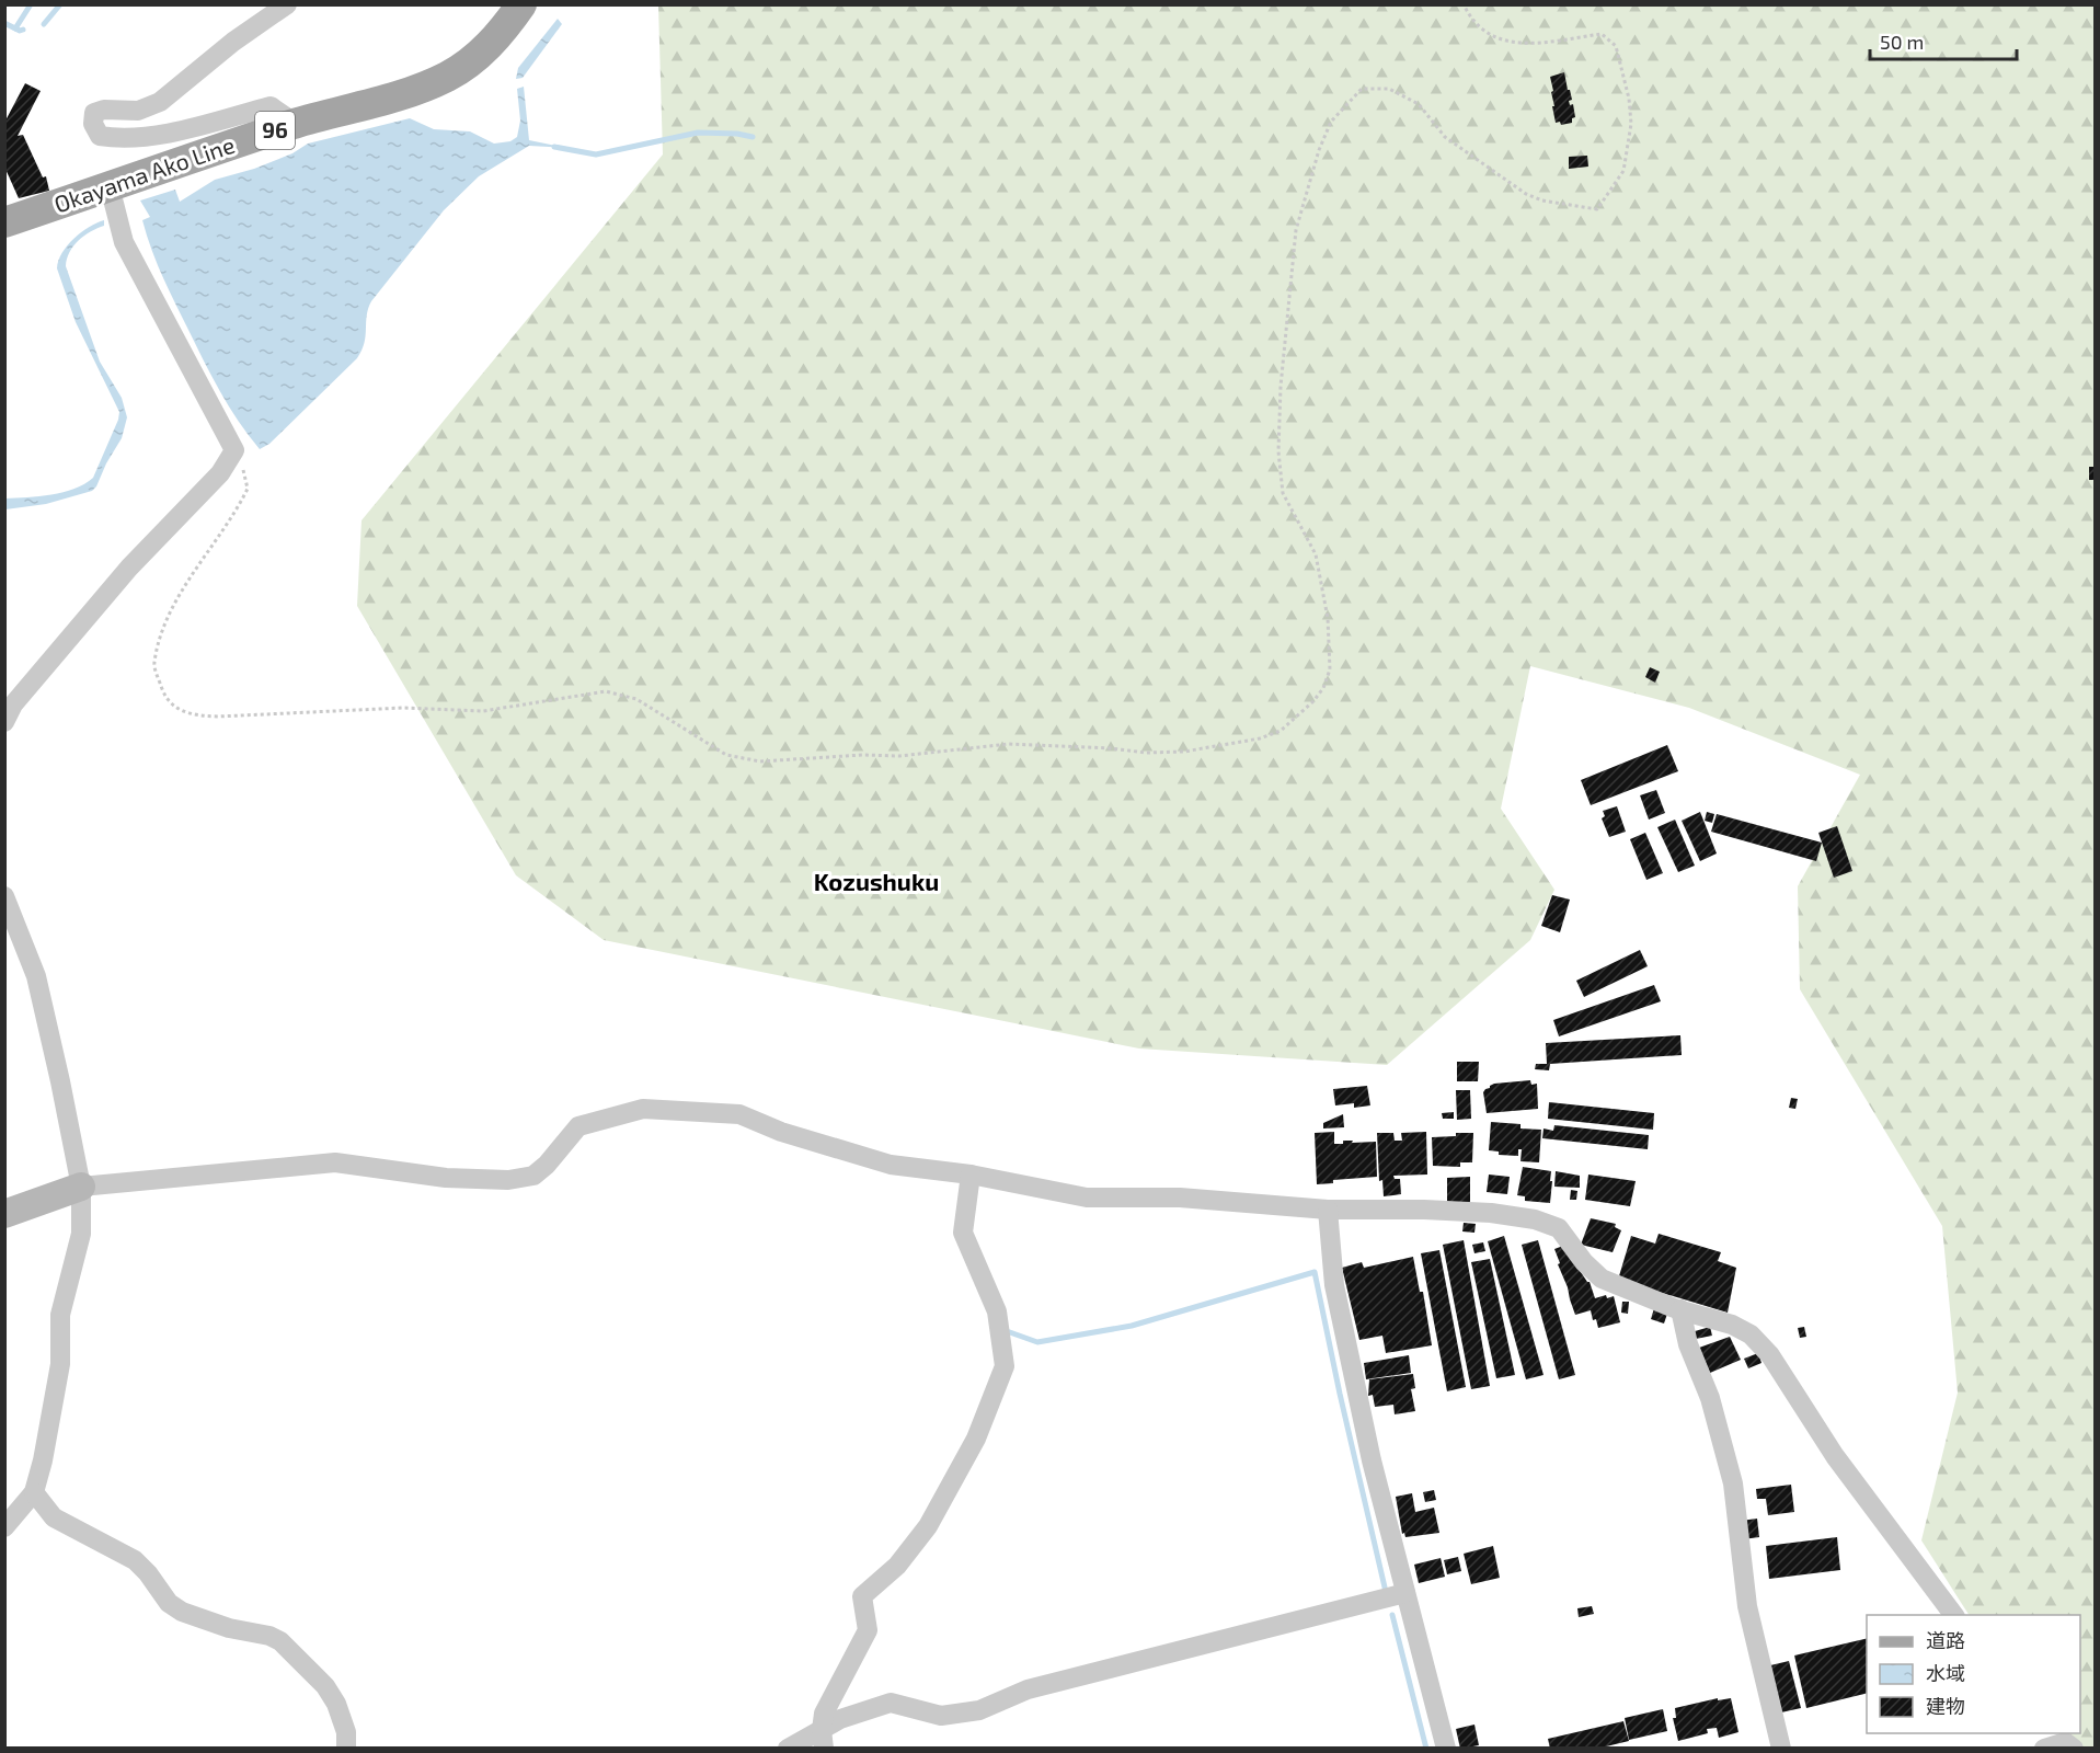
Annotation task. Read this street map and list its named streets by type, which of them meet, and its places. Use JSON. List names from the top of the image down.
{
  "streets": {
    "main road": ["96", "Okayama Ako Line"]
  },
  "districts": ["Kozushuku"],
  "legend": ["道路", "水域", "建物"],
  "scale_bar": "50 m"
}
